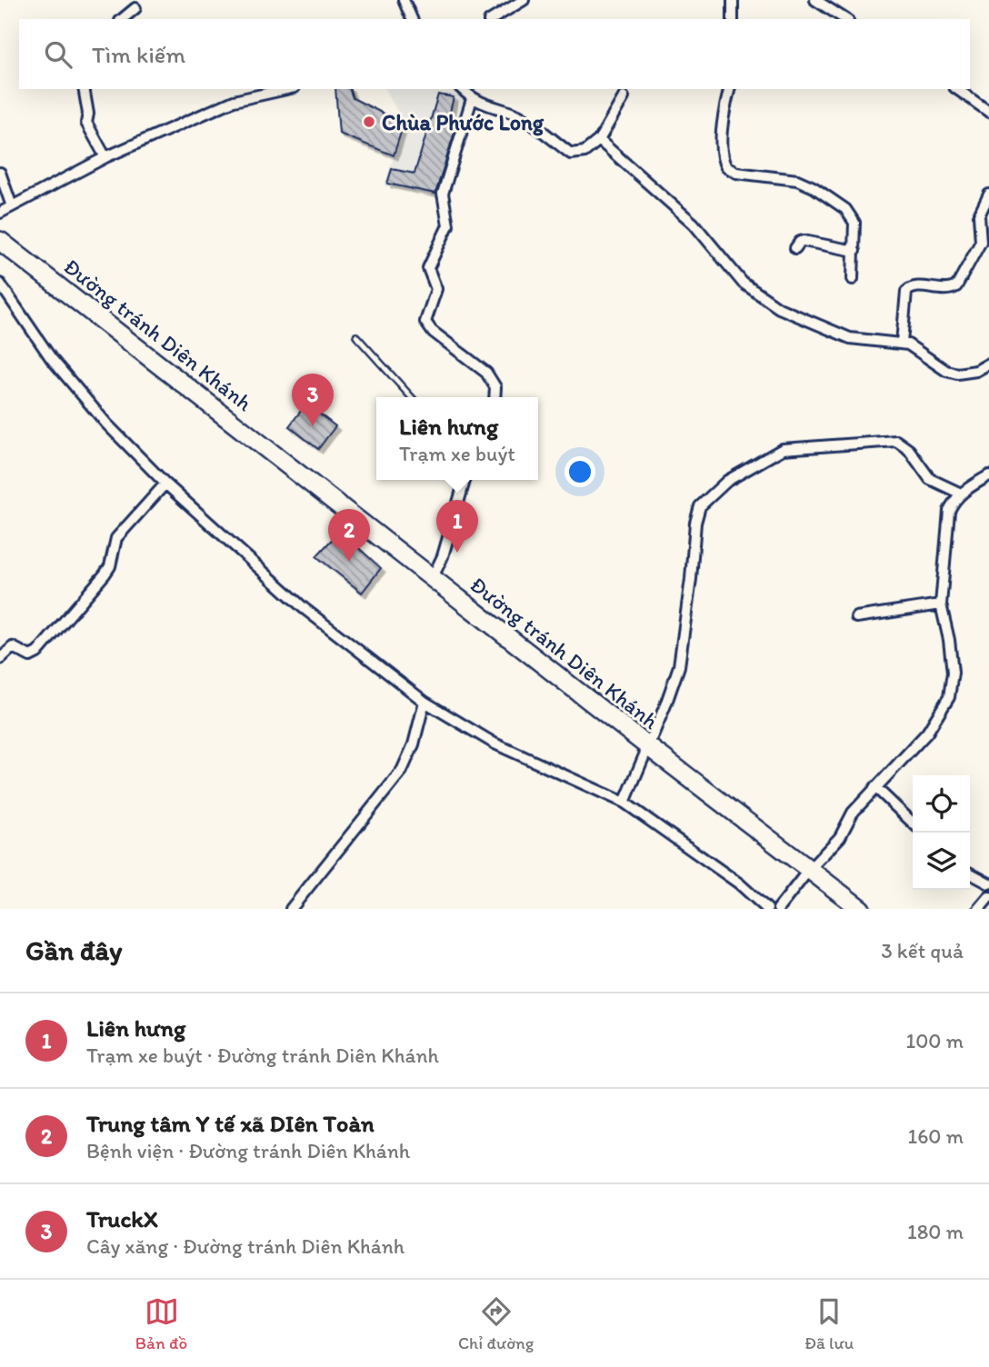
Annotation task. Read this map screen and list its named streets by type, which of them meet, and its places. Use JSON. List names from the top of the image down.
{
  "streets": {
    "highway": ["Đường tránh Diên Khánh"]
  },
  "places": ["Chùa Phước Long"],
  "page": {
    "search": "Tìm kiếm",
    "pins": ["3", "1", "2"],
    "popup": ["Liên hưng", "Trạm xe buýt"],
    "heading": ["Gần đây", "3 kết quả"],
    "list": [
      {
        "mark": "1",
        "name": "Liên hưng",
        "note": "Trạm xe buýt · Đường tránh Diên Khánh",
        "value": "100 m"
      },
      {
        "mark": "2",
        "name": "Trung tâm Y tế xã DIên Toàn",
        "note": "Bệnh viện · Đường tránh Diên Khánh",
        "value": "160 m"
      },
      {
        "mark": "3",
        "name": "TruckX",
        "note": "Cây xăng · Đường tránh Diên Khánh",
        "value": "180 m"
      }
    ],
    "nav": ["Bản đồ", "Chỉ đường", "Đã lưu"]
  }
}
